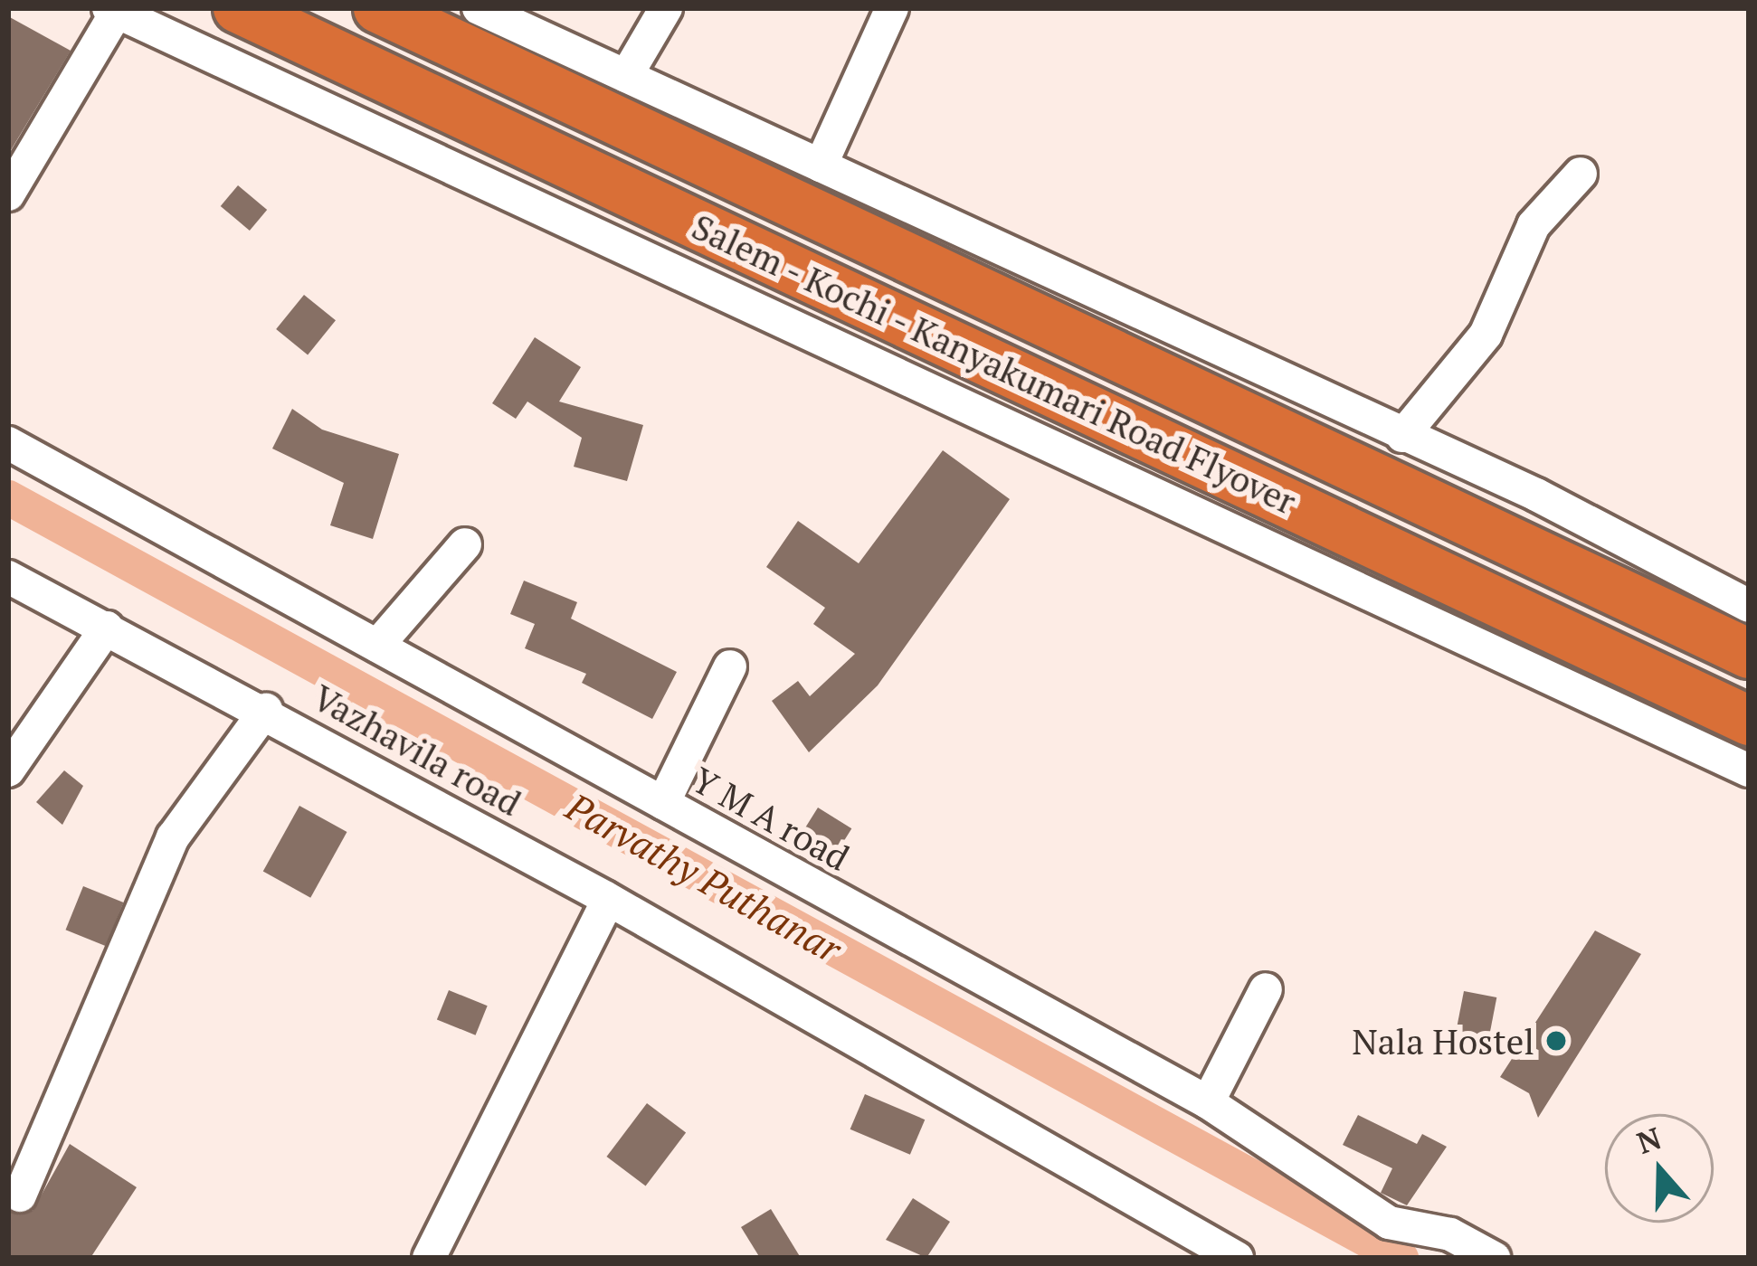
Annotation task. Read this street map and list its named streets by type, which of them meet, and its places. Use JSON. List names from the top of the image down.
{
  "streets": {
    "highway": ["Salem - Kochi - Kanyakumari Road Flyover"],
    "street": ["Vazhavila road", "Y M A road"]
  },
  "water": ["Parvathy Puthanar"],
  "places": ["Nala Hostel"],
  "north": "top"
}
